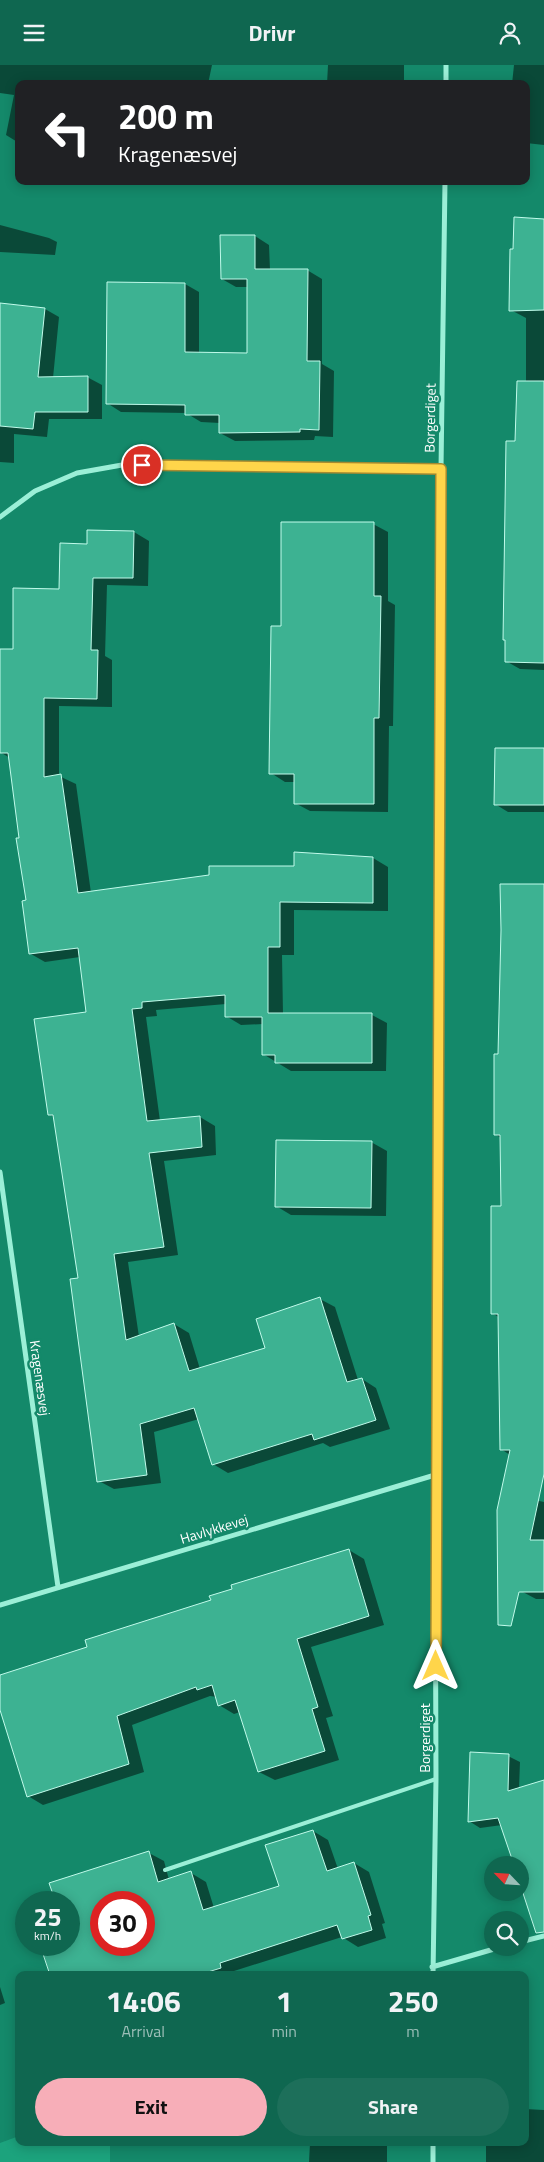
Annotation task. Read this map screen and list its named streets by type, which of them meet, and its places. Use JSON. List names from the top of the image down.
{
  "streets": {
    "street": ["Borgerdiget", "Kragenæsvej", "Havlykkevej"]
  },
  "crossings": [
    ["Borgerdiget", "Havlykkevej"],
    ["Kragenæsvej", "Havlykkevej"]
  ],
  "north": "top left",
  "page": {
    "header": "Drivr",
    "turn": ["200 m", "Kragenæsvej"],
    "speed": "25 km/h",
    "limit": "30",
    "eta": [
      "14:06",
      "Arrival",
      "1",
      "min",
      "250",
      "m"
    ],
    "buttons": ["Exit", "Share"]
  }
}
